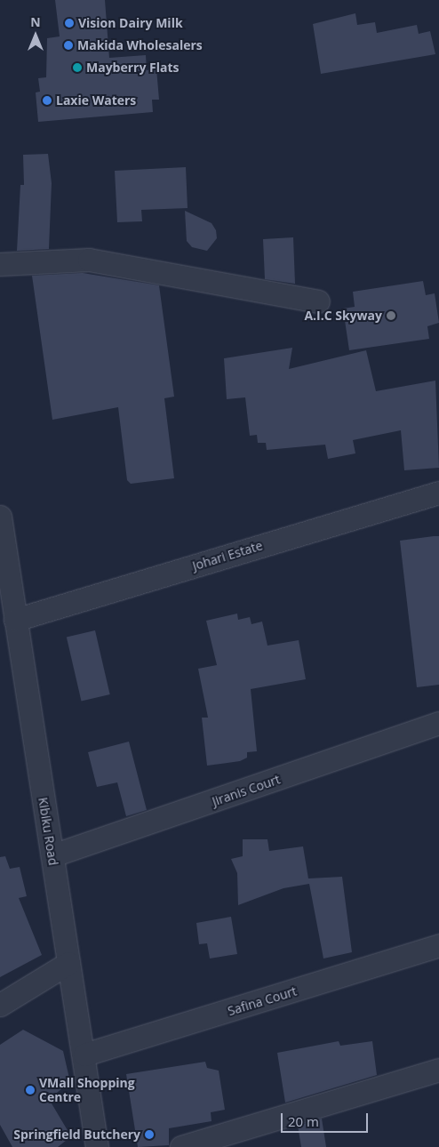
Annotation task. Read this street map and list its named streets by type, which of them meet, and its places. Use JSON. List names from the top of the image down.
{
  "streets": {
    "street": [
      "Johari Estate",
      "Jiranis Court",
      "Kibiku Road",
      "Safina Court"
    ]
  },
  "crossings": [
    ["Johari Estate", "Kibiku Road"],
    ["Jiranis Court", "Kibiku Road"],
    ["Kibiku Road", "Safina Court"]
  ],
  "places": [
    "Vision Dairy Milk",
    "Makida Wholesalers",
    "Mayberry Flats",
    "Laxie Waters",
    "A.I.C Skyway",
    "VMall Shopping Centre",
    "Springfield Butchery"
  ],
  "scale_bar": "20 m",
  "north": "top"
}
